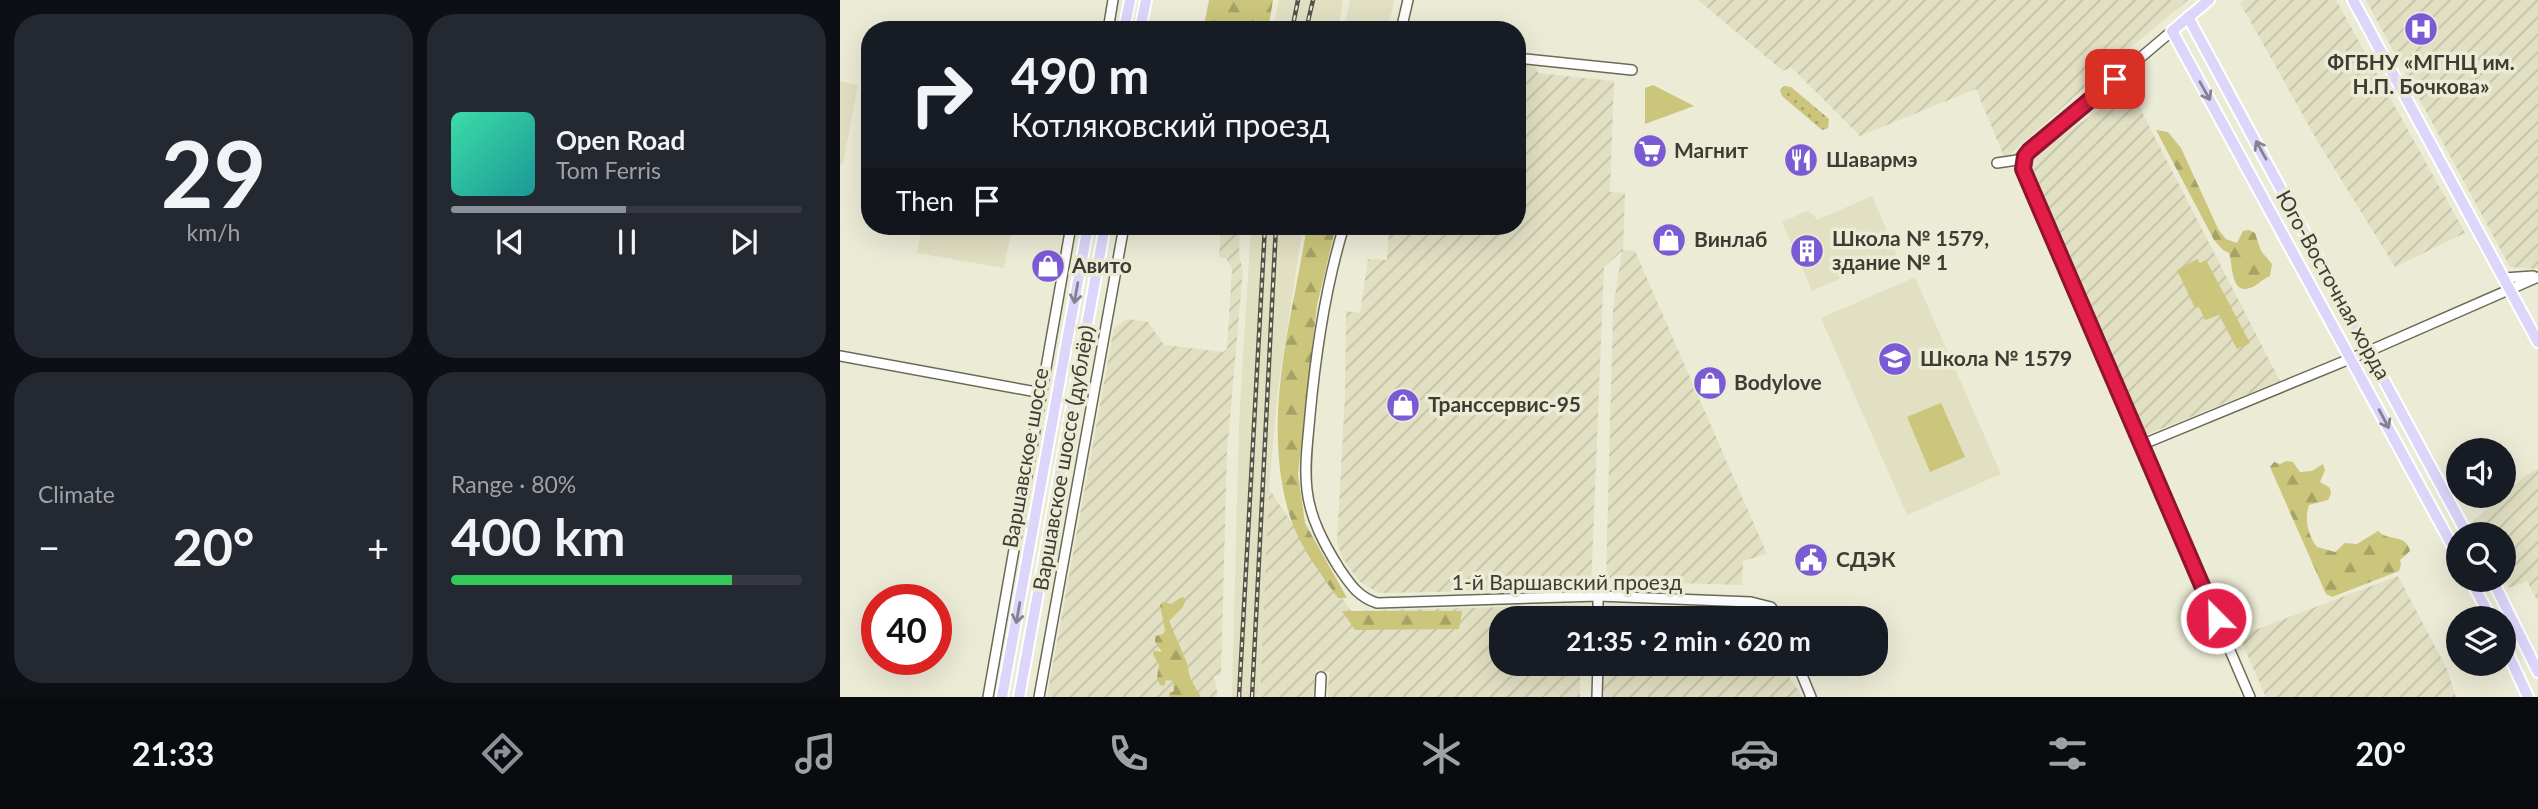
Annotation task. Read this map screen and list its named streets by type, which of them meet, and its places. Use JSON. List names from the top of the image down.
{
  "streets": {
    "main road": ["Юго-Восточная хорда", "Варшавское шоссе"],
    "street": ["Варшавское шоссе (дублёр)", "1-й Варшавский проезд"]
  },
  "places": {
    "hospital": ["ФГБНУ «МГНЦ им. Н.П. Бочкова»"],
    "supermarket": ["Магнит"],
    "restaurant": ["Шавармэ"],
    "shop": [
      "Винлаб",
      "Авито",
      "Bodylove",
      "Транссервис-95"
    ],
    "building": ["Школа № 1579, здание № 1"],
    "school or university": ["Школа № 1579"],
    "public building": ["СДЭК"]
  },
  "page": {
    "tile": [
      ["29", "km/h"],
      "Climate",
      ["Range · 80%", "400 km"]
    ],
    "turn": ["490 m", "Котляковский проезд"],
    "song": ["Open Road", "Tom Ferris"],
    "then": "Then",
    "heat": ["−", "20°", "+"],
    "limit": "40",
    "trip": "21:35 · 2 min · 620 m",
    "tabs": ["21:33", "20°"]
  }
}
